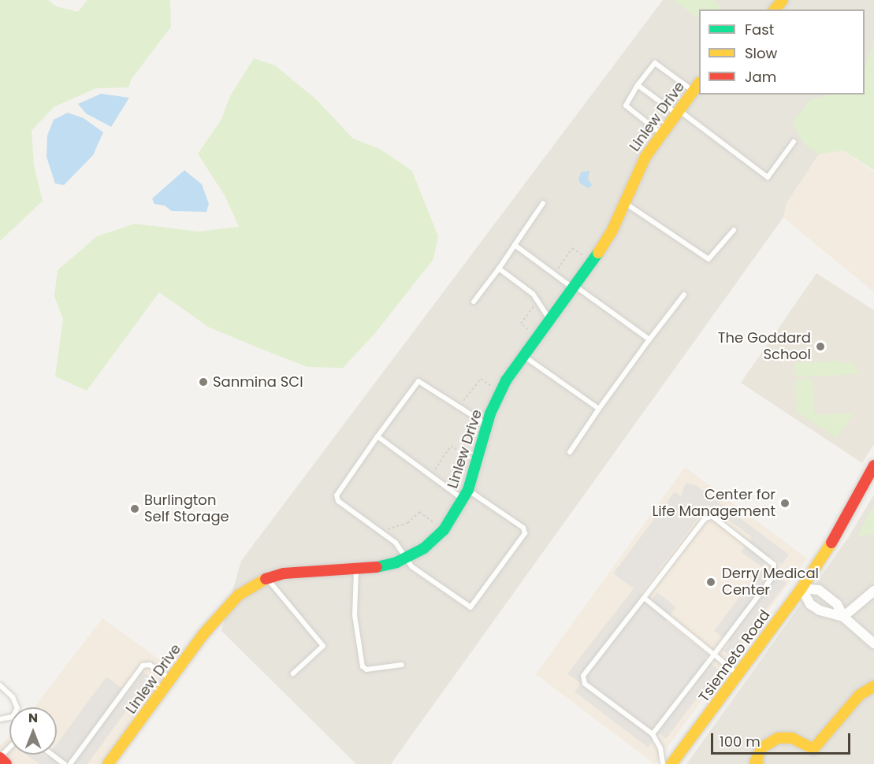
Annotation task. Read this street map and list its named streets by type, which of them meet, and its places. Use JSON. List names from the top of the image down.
{
  "streets": {
    "street": ["Linlew Drive", "Tsienneto Road"]
  },
  "places": [
    "The Goddard School",
    "Sanmina SCI",
    "Center for Life Management",
    "Burlington Self Storage",
    "Derry Medical Center"
  ],
  "legend": ["Fast", "Slow", "Jam"],
  "scale_bar": "100 m",
  "north": "top"
}
